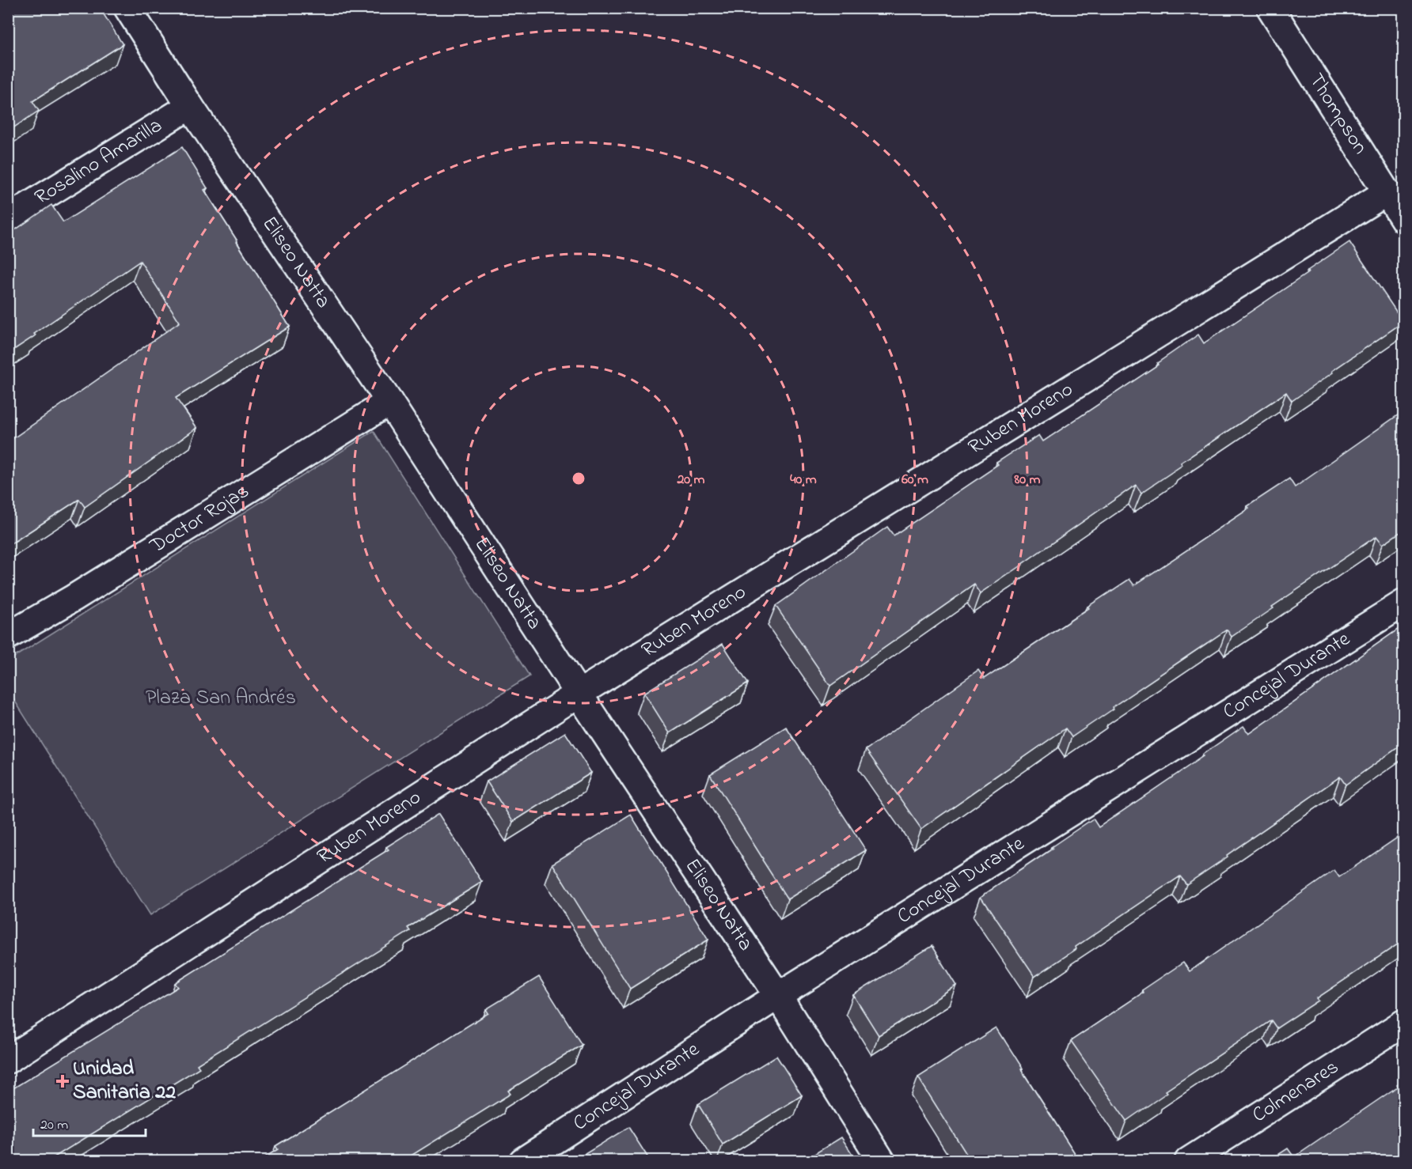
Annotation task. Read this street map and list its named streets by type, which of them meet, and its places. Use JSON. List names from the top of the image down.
{
  "streets": {
    "street": [
      "Thompson",
      "Rosalino Amarilla",
      "Eliseo Natta",
      "Ruben Moreno",
      "Doctor Rojas",
      "Concejal Durante",
      "Colmenares"
    ]
  },
  "crossings": [
    ["Thompson", "Ruben Moreno"],
    ["Rosalino Amarilla", "Eliseo Natta"],
    ["Eliseo Natta", "Ruben Moreno"],
    ["Eliseo Natta", "Doctor Rojas"],
    ["Eliseo Natta", "Concejal Durante"]
  ],
  "parks": ["Plaza San Andrés"],
  "places": {
    "health": ["Unidad Sanitaria 22"]
  },
  "scale_bar": "20 m",
  "rings": [
    "20 m",
    "40 m",
    "60 m",
    "80 m"
  ]
}
